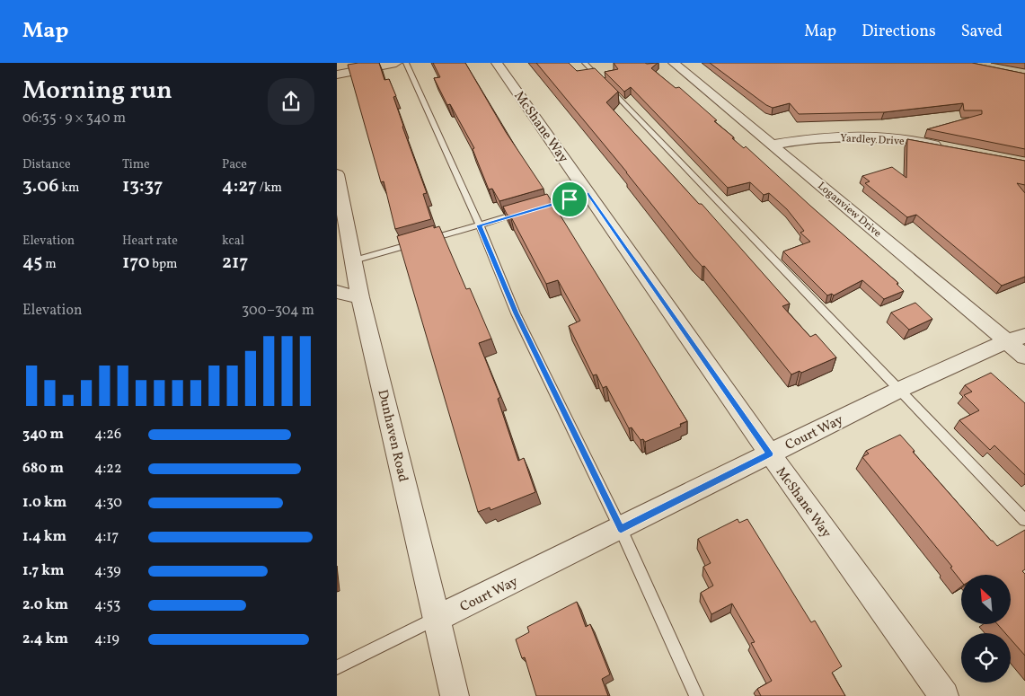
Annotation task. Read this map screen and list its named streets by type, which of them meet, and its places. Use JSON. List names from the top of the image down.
{
  "streets": {
    "street": [
      "McShane Way",
      "Yardley Drive",
      "Loganview Drive",
      "Court Way",
      "Dunhaven Road"
    ]
  },
  "crossings": [
    ["McShane Way", "Court Way"],
    ["Yardley Drive", "Loganview Drive"],
    ["Loganview Drive", "Court Way"],
    ["Court Way", "Dunhaven Road"]
  ],
  "north": "top left",
  "page": {
    "header": "Map",
    "nav": ["Map", "Directions", "Saved"],
    "heading": ["Morning run", "06:35 · 9 × 340 m"],
    "stats": [
      ["Distance", "3.06 km"],
      ["Time", "13:37"],
      ["Pace", "4:27 /km"],
      ["Elevation", "45 m"],
      ["Heart rate", "170 bpm"],
      ["kcal", "217"]
    ],
    "chart": ["Elevation", "300–304 m"],
    "list": [
      {
        "name": "340 m",
        "note": "4:26"
      },
      {
        "name": "680 m",
        "note": "4:22"
      },
      {
        "name": "1.0 km",
        "note": "4:30"
      },
      {
        "name": "1.4 km",
        "note": "4:17"
      },
      {
        "name": "1.7 km",
        "note": "4:39"
      },
      {
        "name": "2.0 km",
        "note": "4:53"
      },
      {
        "name": "2.4 km",
        "note": "4:19"
      }
    ]
  }
}
